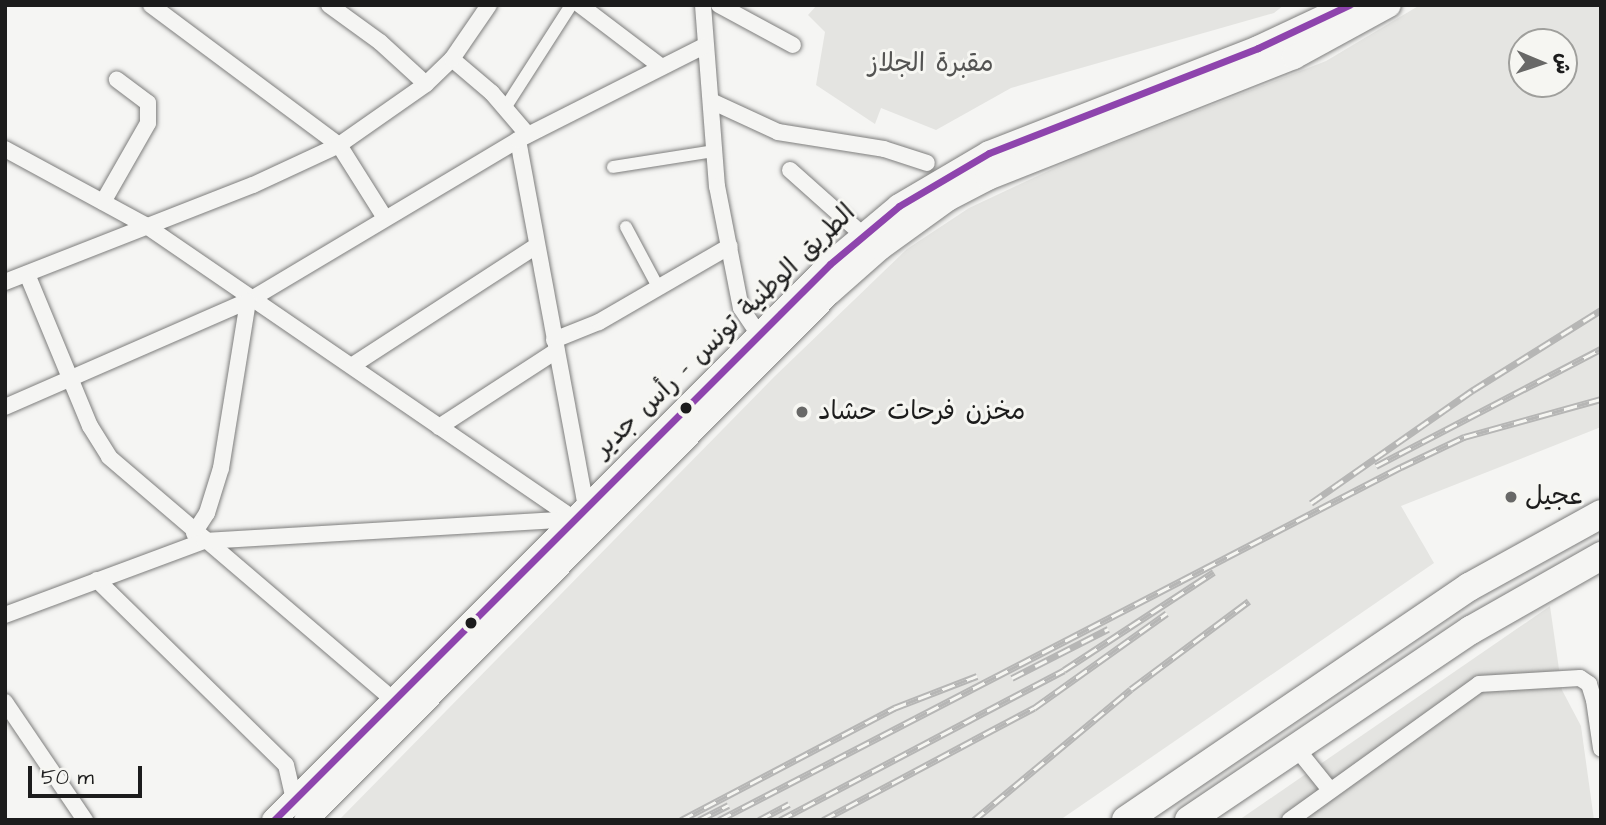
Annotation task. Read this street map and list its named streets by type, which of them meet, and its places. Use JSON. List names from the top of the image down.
{
  "streets": {
    "main road": ["الطريق الوطنية تونس - رأس جدير"]
  },
  "parks": ["مقبرة الجلاز"],
  "places": ["مخزن فرحات حشاد", "عجيل"],
  "scale_bar": "50 m",
  "north": "right"
}
